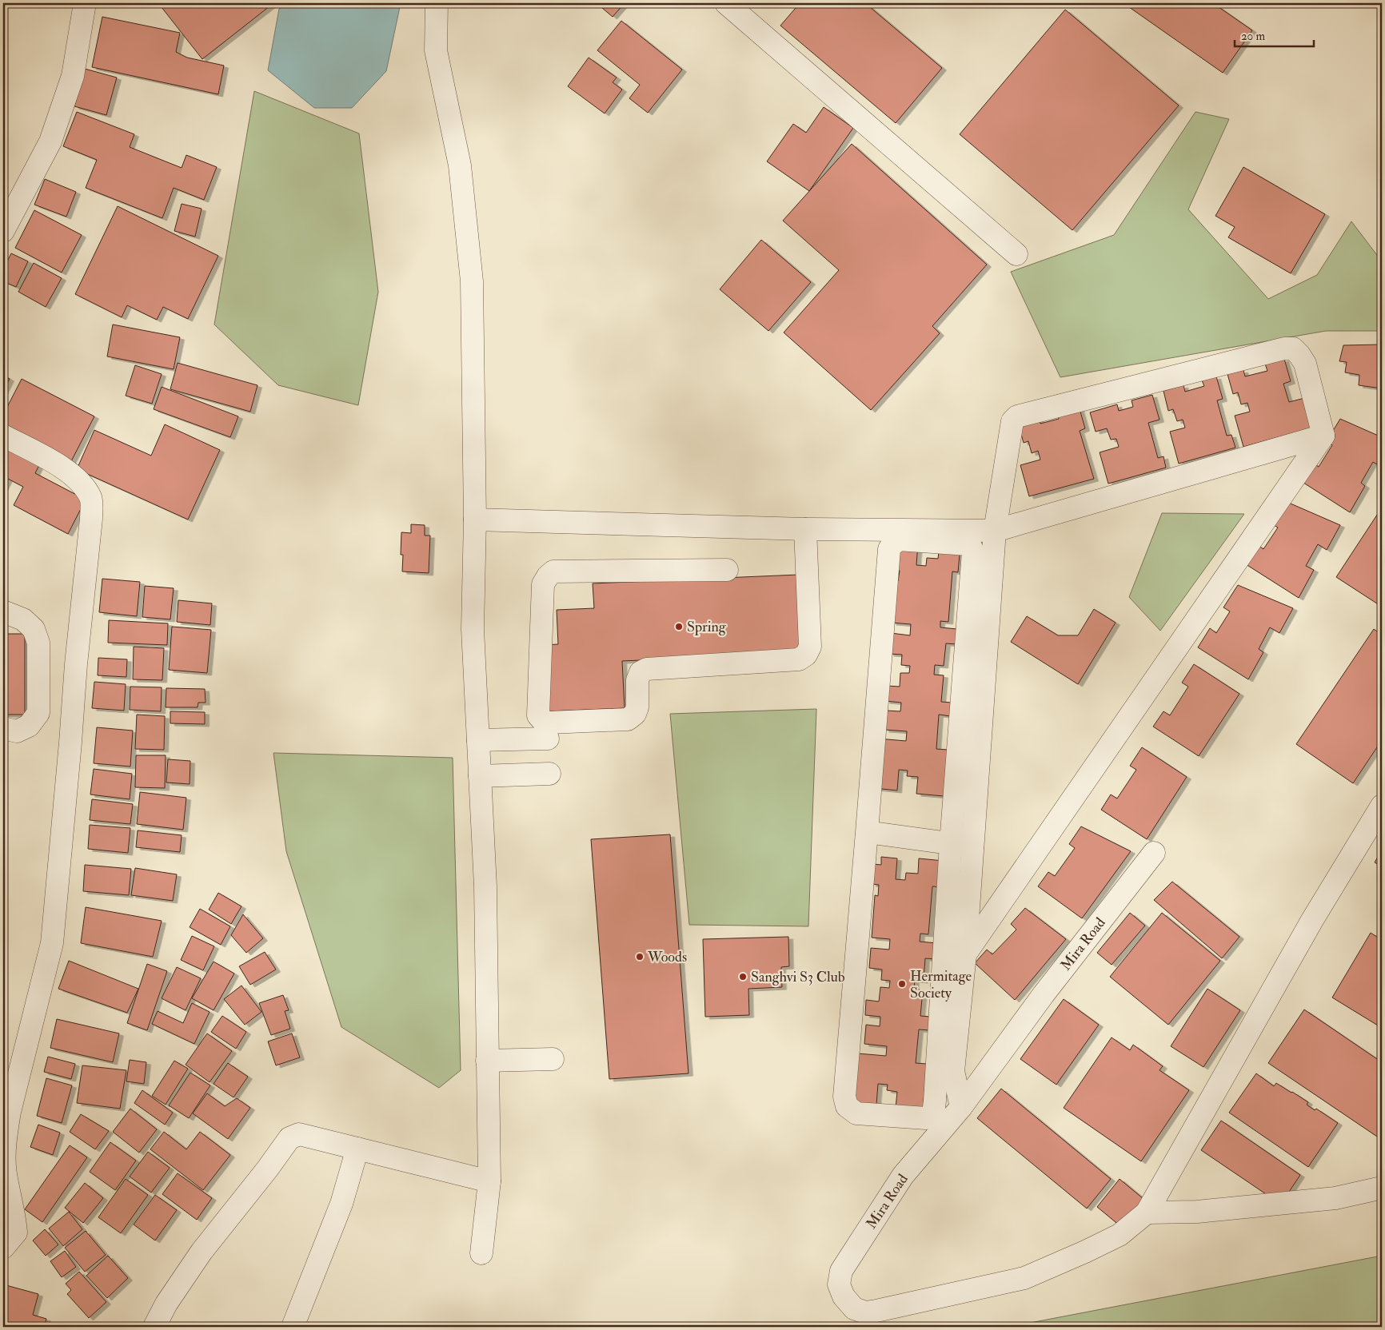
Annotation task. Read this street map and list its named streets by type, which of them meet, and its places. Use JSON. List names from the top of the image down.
{
  "streets": {
    "street": ["Mira Road"]
  },
  "places": [
    "Spring",
    "Woods",
    "Sanghvi S3 Club",
    "Hermitage Society"
  ],
  "scale_bar": "20 m"
}
